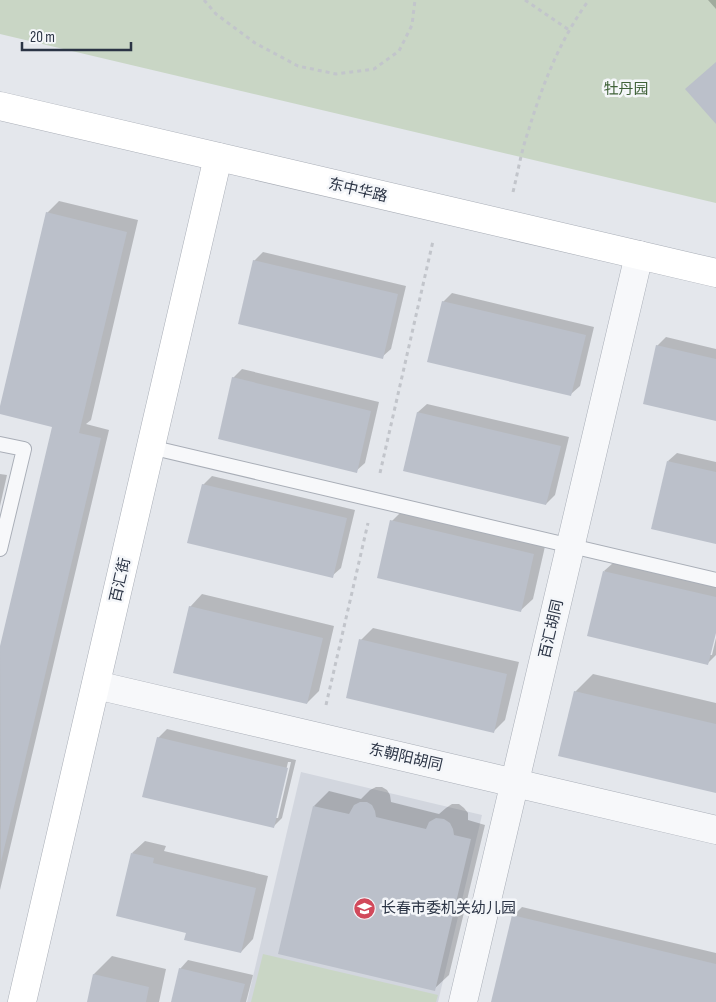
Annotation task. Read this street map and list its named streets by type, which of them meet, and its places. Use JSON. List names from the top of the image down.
{
  "streets": {
    "street": [
      "东中华路",
      "百汇街",
      "百汇胡同",
      "东朝阳胡同"
    ]
  },
  "crossings": [
    ["东中华路", "百汇街"],
    ["东中华路", "百汇胡同"],
    ["百汇街", "东朝阳胡同"],
    ["百汇胡同", "东朝阳胡同"]
  ],
  "parks": ["牡丹园"],
  "places": {
    "school or university": ["长春市委机关幼儿园"]
  },
  "scale_bar": "20 m"
}
